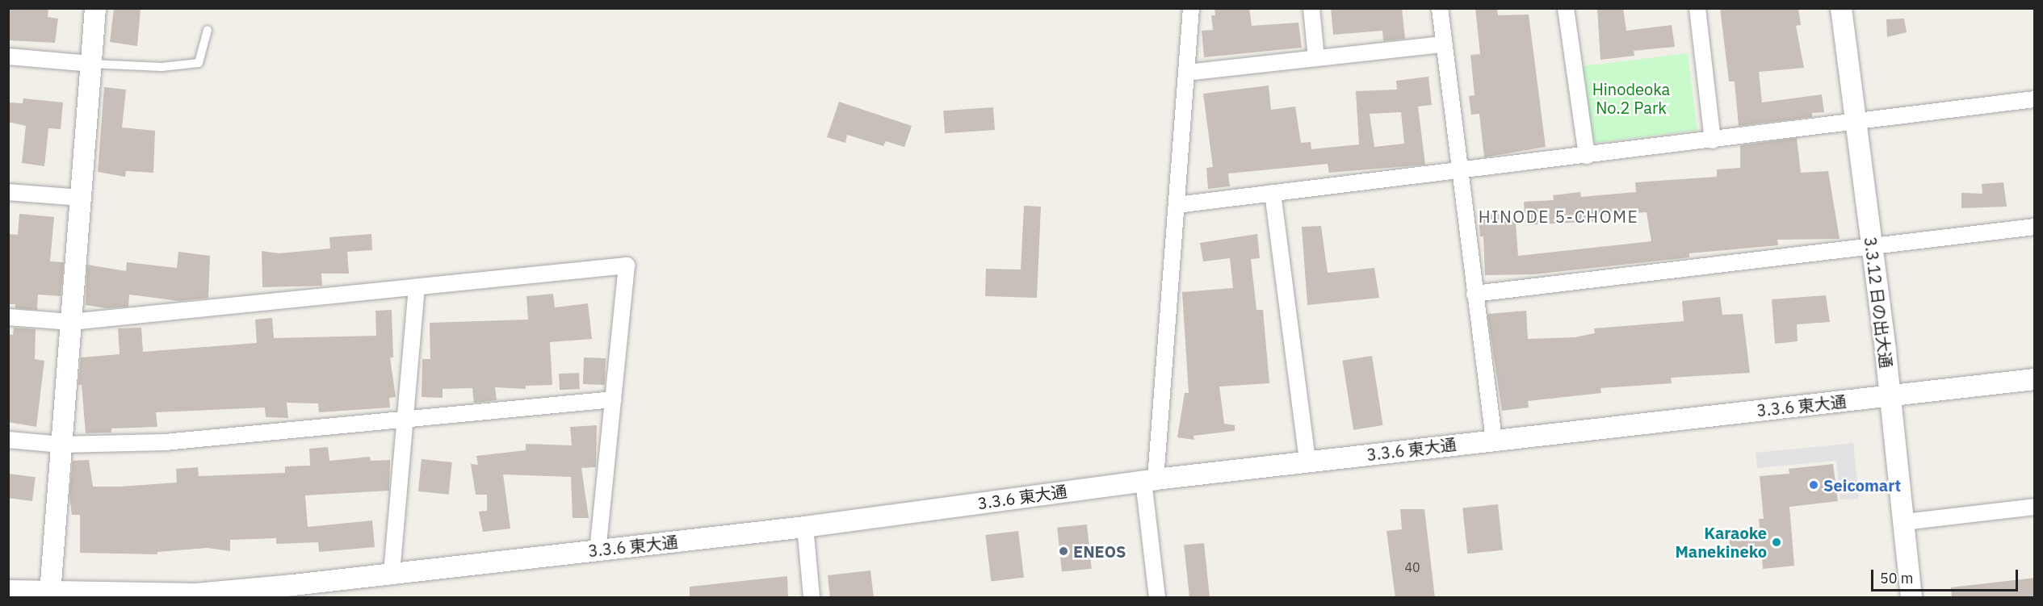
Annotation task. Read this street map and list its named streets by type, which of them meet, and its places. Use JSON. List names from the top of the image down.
{
  "streets": {
    "street": ["3.3.12 日の出大通", "3.3.6 東大通"]
  },
  "crossings": [
    ["3.3.12 日の出大通", "3.3.6 東大通"]
  ],
  "districts": ["HINODE 5-CHOME"],
  "parks": ["Hinodeoka No.2 Park"],
  "places": ["Seicomart", "Karaoke Manekineko", "ENEOS"],
  "house_numbers": ["40"],
  "scale_bar": "50 m"
}
